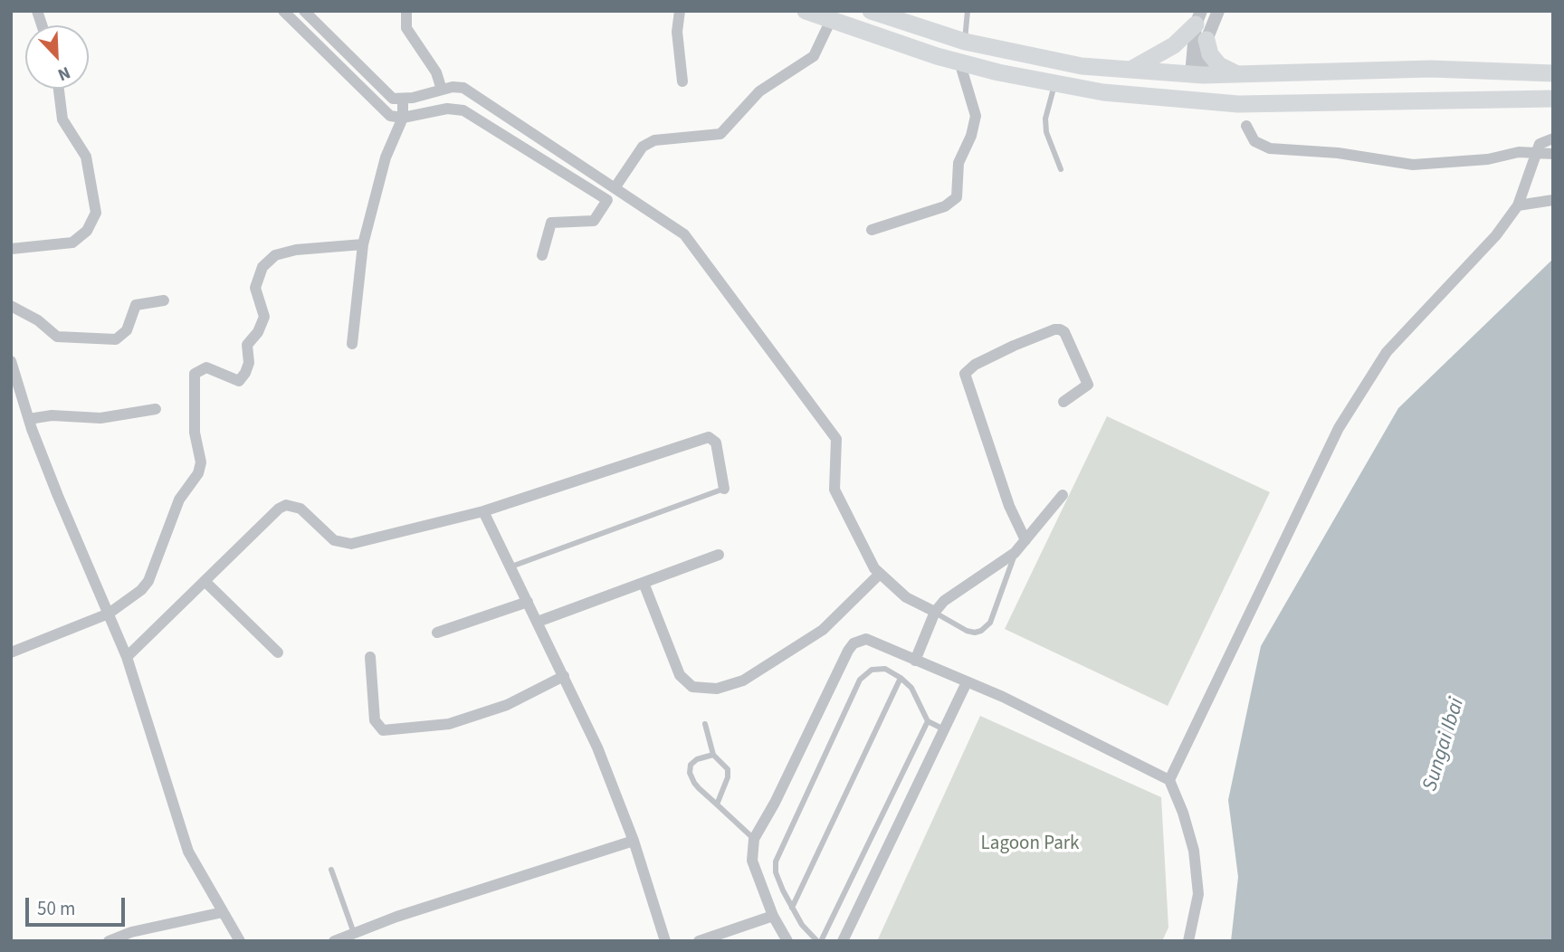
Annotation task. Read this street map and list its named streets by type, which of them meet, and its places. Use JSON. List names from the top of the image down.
{
  "water": ["Sungai Ibai"],
  "parks": ["Lagoon Park"],
  "scale_bar": "50 m",
  "north": "bottom right"
}
